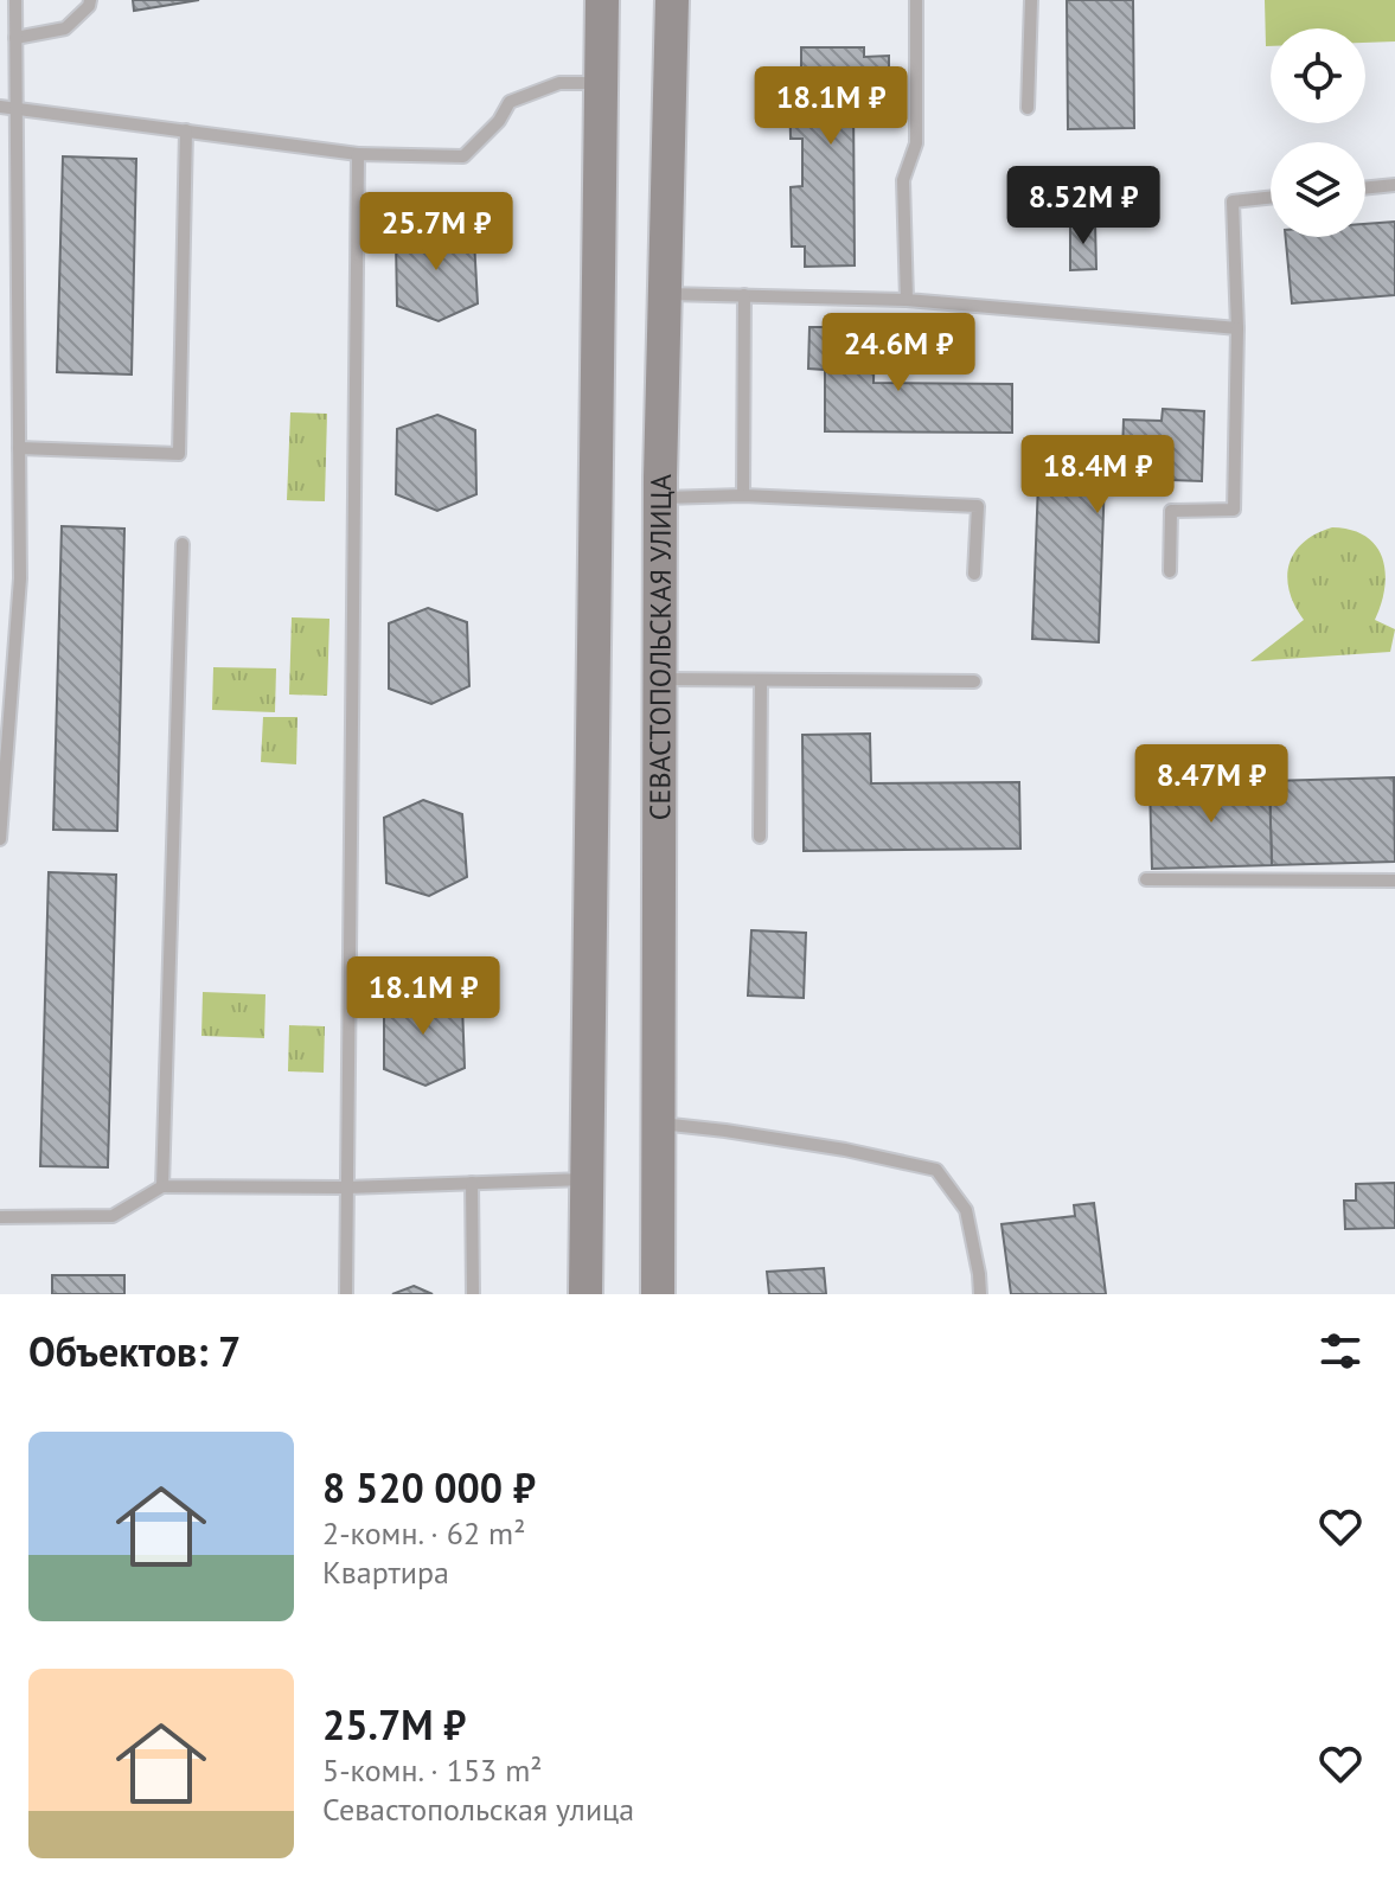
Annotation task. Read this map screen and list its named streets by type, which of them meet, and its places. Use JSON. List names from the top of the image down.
{
  "streets": {
    "main road": ["СЕВАСТОПОЛЬСКАЯ УЛИЦА"]
  },
  "page": {
    "price": [
      "18.1M ₽",
      "8.52M ₽",
      "25.7M ₽",
      "24.6M ₽",
      "18.4M ₽",
      "8.47M ₽",
      "18.1M ₽"
    ],
    "heading": "Объектов: 7",
    "list": [
      {
        "name": "8 520 000 ₽",
        "note": "2-комн. · 62 m² · Квартира"
      },
      {
        "name": "25.7M ₽",
        "note": "5-комн. · 153 m² · Севастопольская улица"
      }
    ]
  }
}
